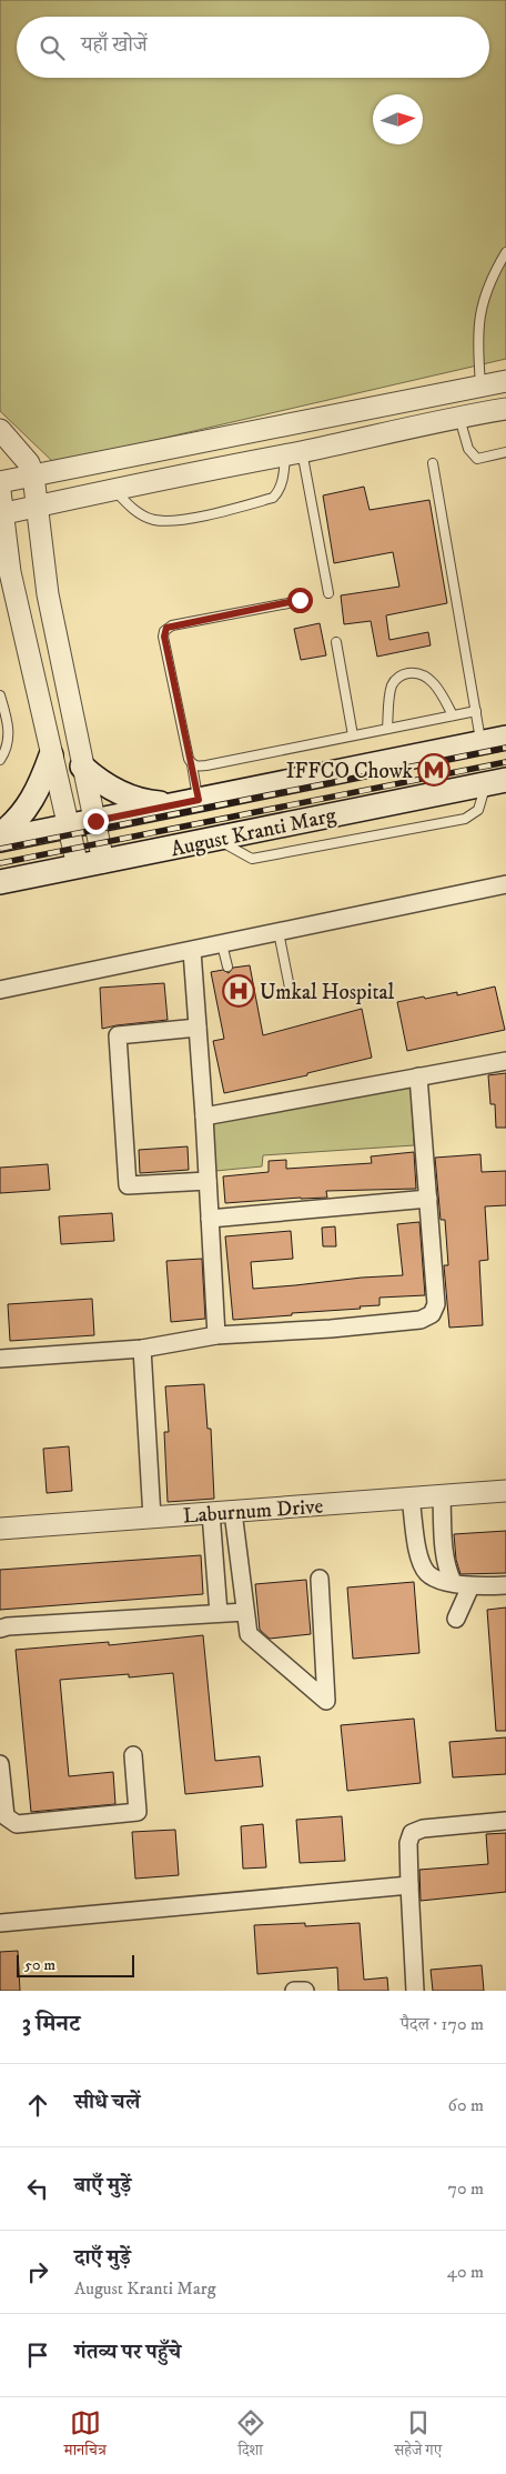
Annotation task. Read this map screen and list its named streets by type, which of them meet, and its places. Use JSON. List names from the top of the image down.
{
  "streets": {
    "main road": ["August Kranti Marg"],
    "street": ["Laburnum Drive"]
  },
  "places": {
    "metro station": ["IFFCO Chowk"],
    "hospital": ["Umkal Hospital"]
  },
  "scale_bar": "50 m",
  "north": "right",
  "page": {
    "search": "यहाँ खोजें",
    "scale": "50 m",
    "heading": ["3 मिनट", "पैदल · 170 m"],
    "list": [
      ["सीधे चलें", "60 m"],
      ["बाएँ मुड़ें", "70 m"],
      ["दाएँ मुड़ें", "August Kranti Marg", "40 m"],
      "गंतव्य पर पहुँचे"
    ],
    "nav": ["मानचित्र", "दिशा", "सहेजे गए"]
  }
}
